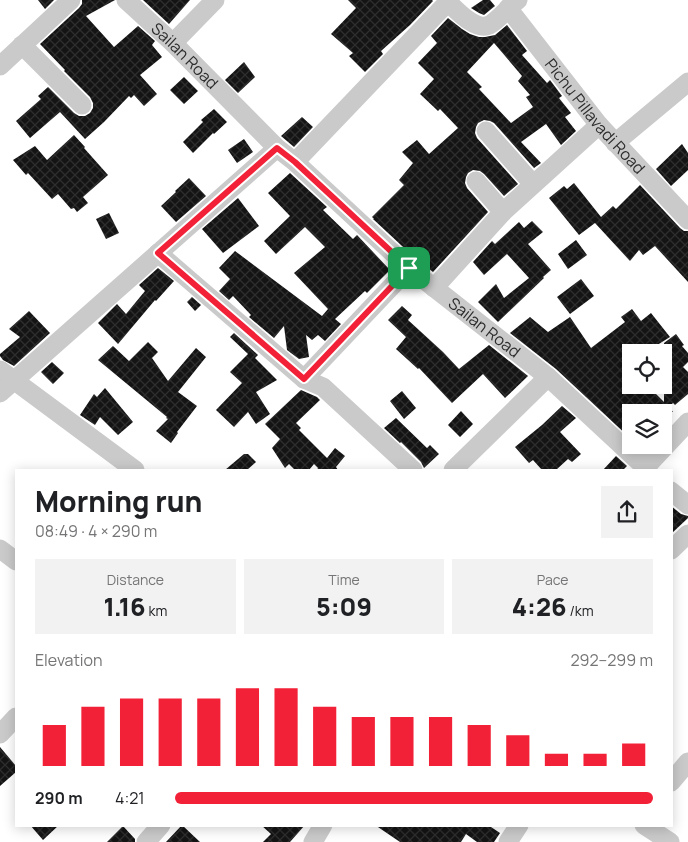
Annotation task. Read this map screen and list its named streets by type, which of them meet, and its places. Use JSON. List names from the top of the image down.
{
  "streets": {
    "street": ["Sailan Road", "Pichu Pillavadi Road"]
  },
  "page": {
    "heading": ["Morning run", "08:49 · 4 × 290 m"],
    "stats": [
      ["Distance", "1.16 km"],
      ["Time", "5:09"],
      ["Pace", "4:26 /km"]
    ],
    "chart": ["Elevation", "292–299 m"],
    "list": [
      {
        "name": "290 m",
        "note": "4:21"
      }
    ]
  }
}
